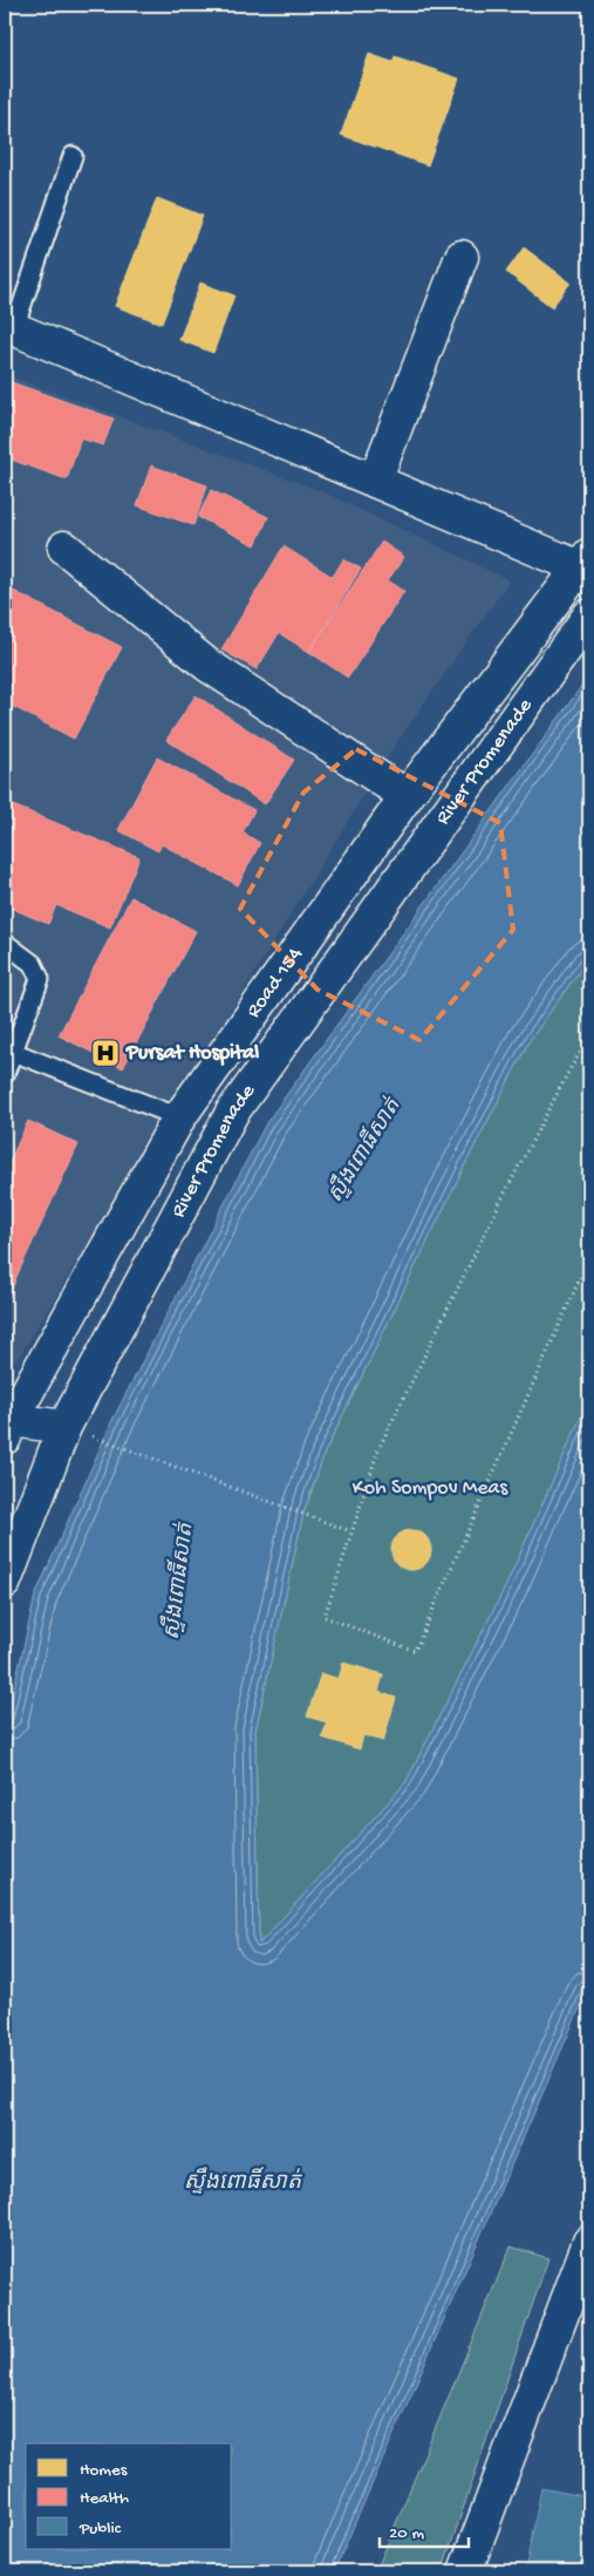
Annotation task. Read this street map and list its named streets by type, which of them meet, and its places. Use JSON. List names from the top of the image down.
{
  "streets": {
    "street": ["River Promenade", "Road 154"]
  },
  "water": ["ស្ទឹងពោធិ៍សាត់"],
  "parks": ["Koh Sompov Meas"],
  "places": {
    "hospital": ["Pursat Hospital"]
  },
  "legend": ["Homes", "Health", "Public"],
  "scale_bar": "20 m"
}
